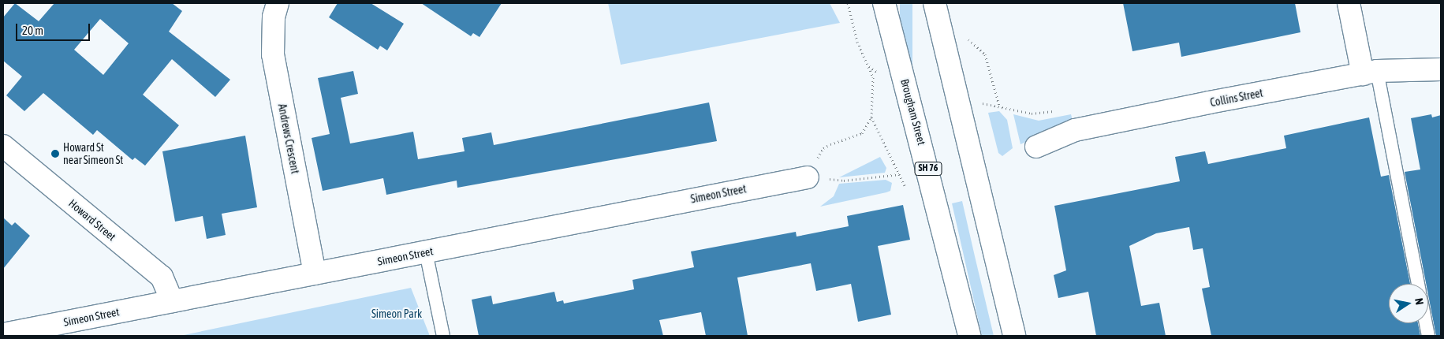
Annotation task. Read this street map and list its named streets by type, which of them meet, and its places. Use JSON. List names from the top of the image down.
{
  "streets": {
    "main road": [
      "Collins Street",
      "Brougham Street",
      "Andrews Crescent",
      "SH 76",
      "Simeon Street",
      "Howard Street"
    ]
  },
  "crossings": [
    ["Andrews Crescent", "Simeon Street"],
    ["Simeon Street", "Howard Street"]
  ],
  "parks": ["Simeon Park"],
  "places": ["Howard St near Simeon St"],
  "scale_bar": "20 m",
  "north": "right"
}
